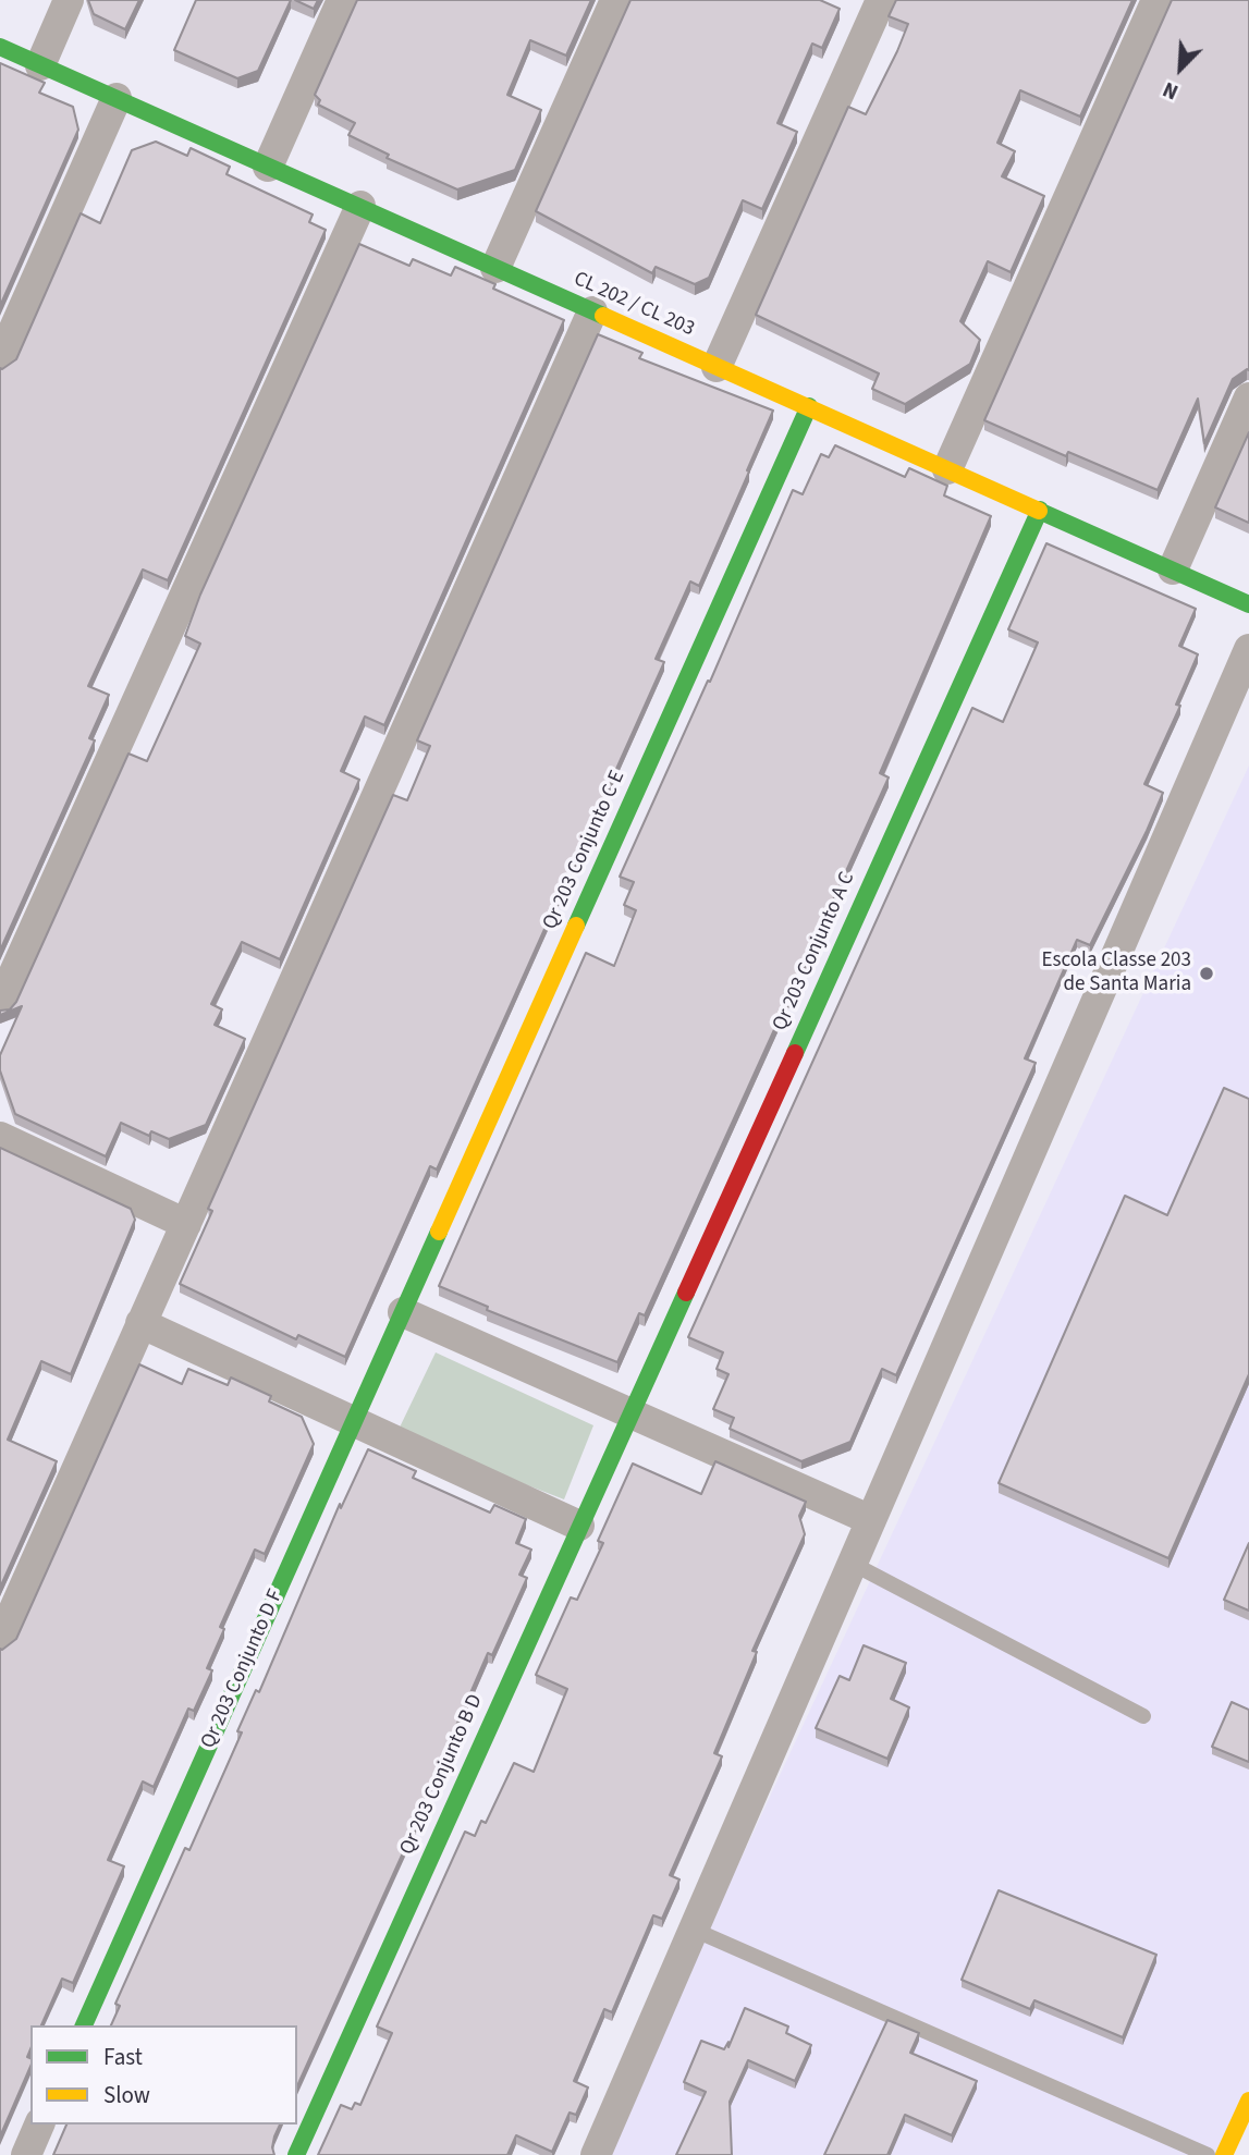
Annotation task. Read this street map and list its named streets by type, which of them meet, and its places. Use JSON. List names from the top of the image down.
{
  "streets": {
    "street": [
      "CL 202 / CL 203",
      "Qr 203 Conjunto C E",
      "Qr 203 Conjunto A C",
      "Qr 203 Conjunto D F",
      "Qr 203 Conjunto B D"
    ]
  },
  "crossings": [
    ["CL 202 / CL 203", "Qr 203 Conjunto C E"],
    ["CL 202 / CL 203", "Qr 203 Conjunto A C"],
    ["Qr 203 Conjunto C E", "Qr 203 Conjunto D F"],
    ["Qr 203 Conjunto A C", "Qr 203 Conjunto B D"]
  ],
  "places": ["Escola Classe 203 de Santa Maria"],
  "legend": ["Fast", "Slow"],
  "north": "bottom left"
}
